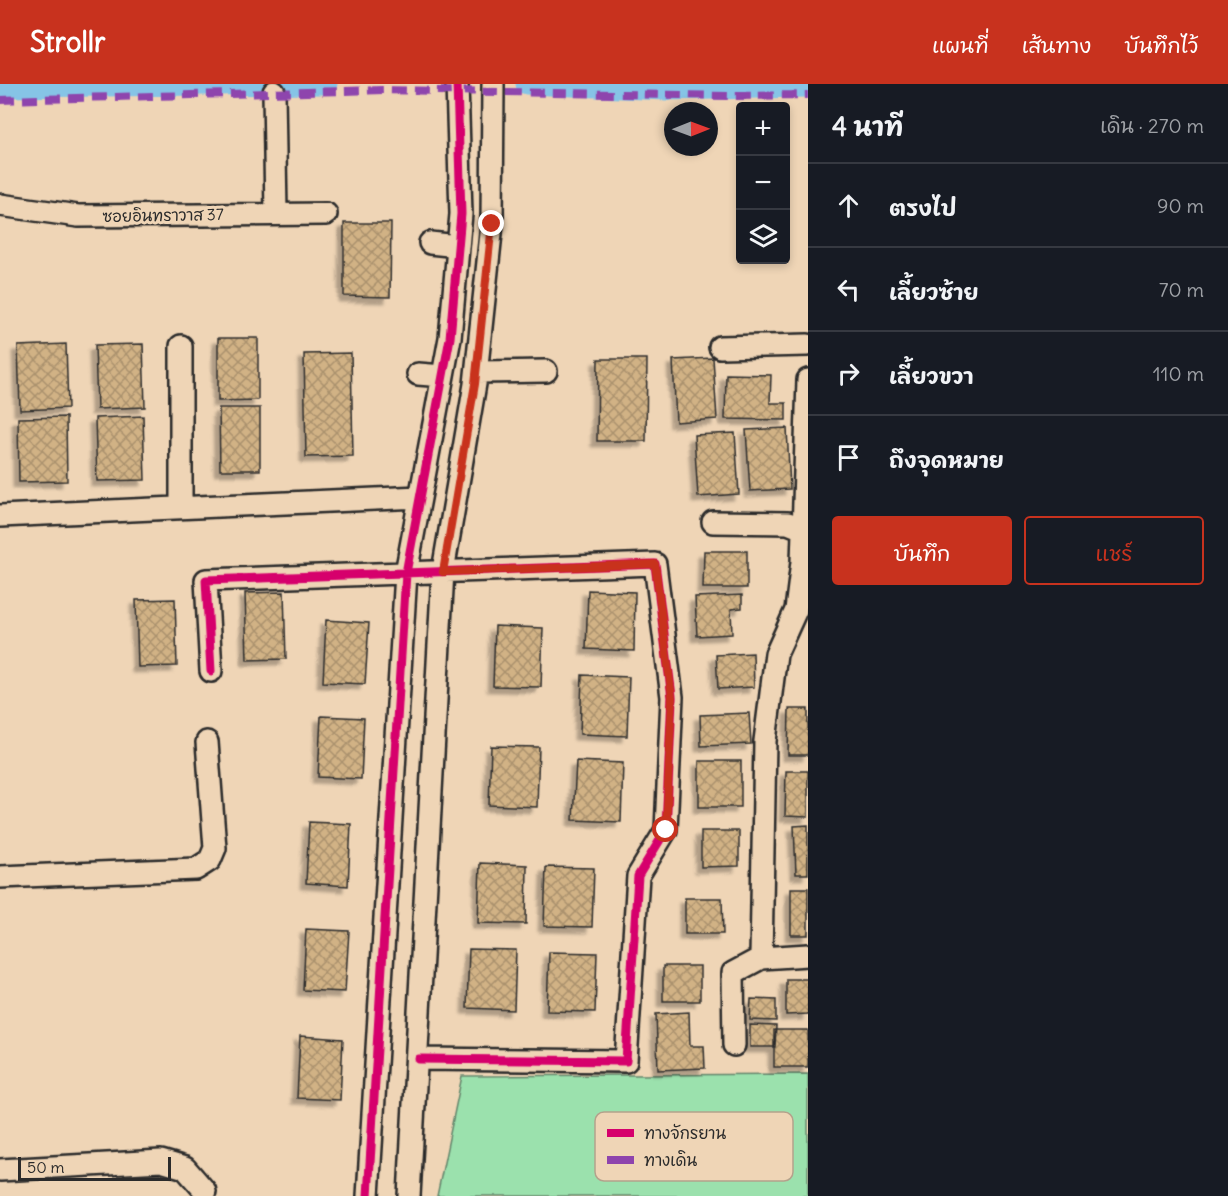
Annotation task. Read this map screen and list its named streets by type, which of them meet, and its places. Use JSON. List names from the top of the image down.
{
  "streets": {
    "street": ["ซอยอินทราวาส 37"]
  },
  "legend": ["ทางจักรยาน", "ทางเดิน"],
  "scale_bar": "50 m",
  "north": "right",
  "page": {
    "header": "Strollr",
    "nav": ["แผนที่", "เส้นทาง", "บันทึกไว้"],
    "heading": ["4 นาที", "เดิน · 270 m"],
    "map_buttons": ["+", "−"],
    "list": [
      ["ตรงไป", "90 m"],
      ["เลี้ยวซ้าย", "70 m"],
      ["เลี้ยวขวา", "110 m"],
      "ถึงจุดหมาย"
    ],
    "buttons": ["บันทึก", "แชร์"],
    "scale": "50 m"
  }
}
